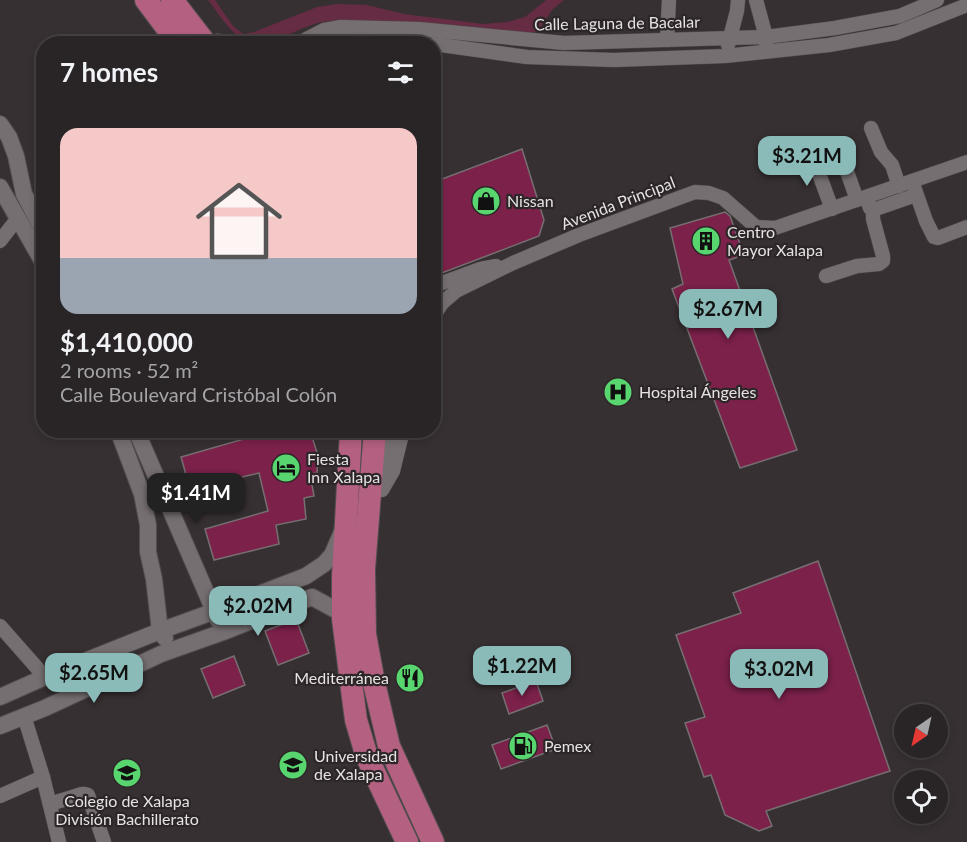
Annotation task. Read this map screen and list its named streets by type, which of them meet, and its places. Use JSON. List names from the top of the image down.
{
  "streets": {
    "street": ["Calle Laguna de Bacalar", "Avenida Principal"]
  },
  "places": {
    "shop": ["Nissan"],
    "building": ["Centro Mayor Xalapa"],
    "hospital": ["Hospital Ángeles"],
    "hotel": ["Fiesta Inn Xalapa"],
    "restaurant": ["Mediterránea"],
    "fuel station": ["Pemex"],
    "school or university": ["Universidad de Xalapa", "Colegio de Xalapa División Bachillerato"]
  },
  "north": "bottom left",
  "page": {
    "heading": "7 homes",
    "list": [
      {
        "name": "$1,410,000",
        "note": "2 rooms · 52 m² · Calle Boulevard Cristóbal Colón"
      }
    ],
    "price": [
      "$3.21M",
      "$2.67M",
      "$1.41M",
      "$2.02M",
      "$1.22M",
      "$3.02M",
      "$2.65M"
    ]
  }
}
